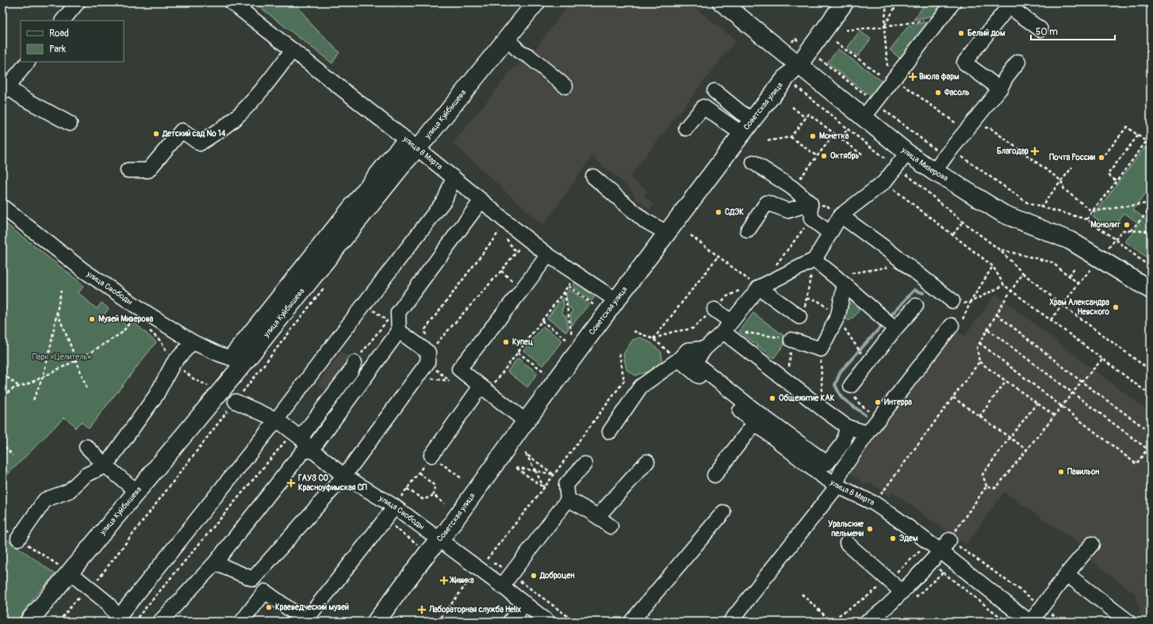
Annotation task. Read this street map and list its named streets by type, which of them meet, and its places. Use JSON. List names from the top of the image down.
{
  "streets": {
    "main road": ["Советская улица", "улица Куйбышева", "улица Мизерова"],
    "street": ["улица 8 Марта", "улица Свободы"]
  },
  "crossings": [
    ["Советская улица", "улица 8 Марта"],
    ["Советская улица", "улица Мизерова"],
    ["Советская улица", "улица Свободы"],
    ["улица Куйбышева", "улица 8 Марта"],
    ["улица Куйбышева", "улица Свободы"]
  ],
  "parks": ["Парк «Целитель»"],
  "places": {
    "other": [
      "Белый дом",
      "Фасоль",
      "Детский сад № 14",
      "Монетка",
      "Октябрь",
      "Почта России",
      "СДЭК",
      "Монолит",
      "Храм Александра Невского",
      "Музей Мизерова",
      "Купец",
      "Общежитие КАК",
      "Интерра",
      "Павильон",
      "Уральские пельмени",
      "Эдем",
      "Доброцен",
      "Краеведческий музей"
    ],
    "health": [
      "Виола фарм",
      "Благодар",
      "ГАУЗ СО Красноуфимская СП",
      "Живика",
      "Лабораторная служба Helix"
    ]
  },
  "legend": ["Road", "Park"],
  "scale_bar": "50 m"
}
